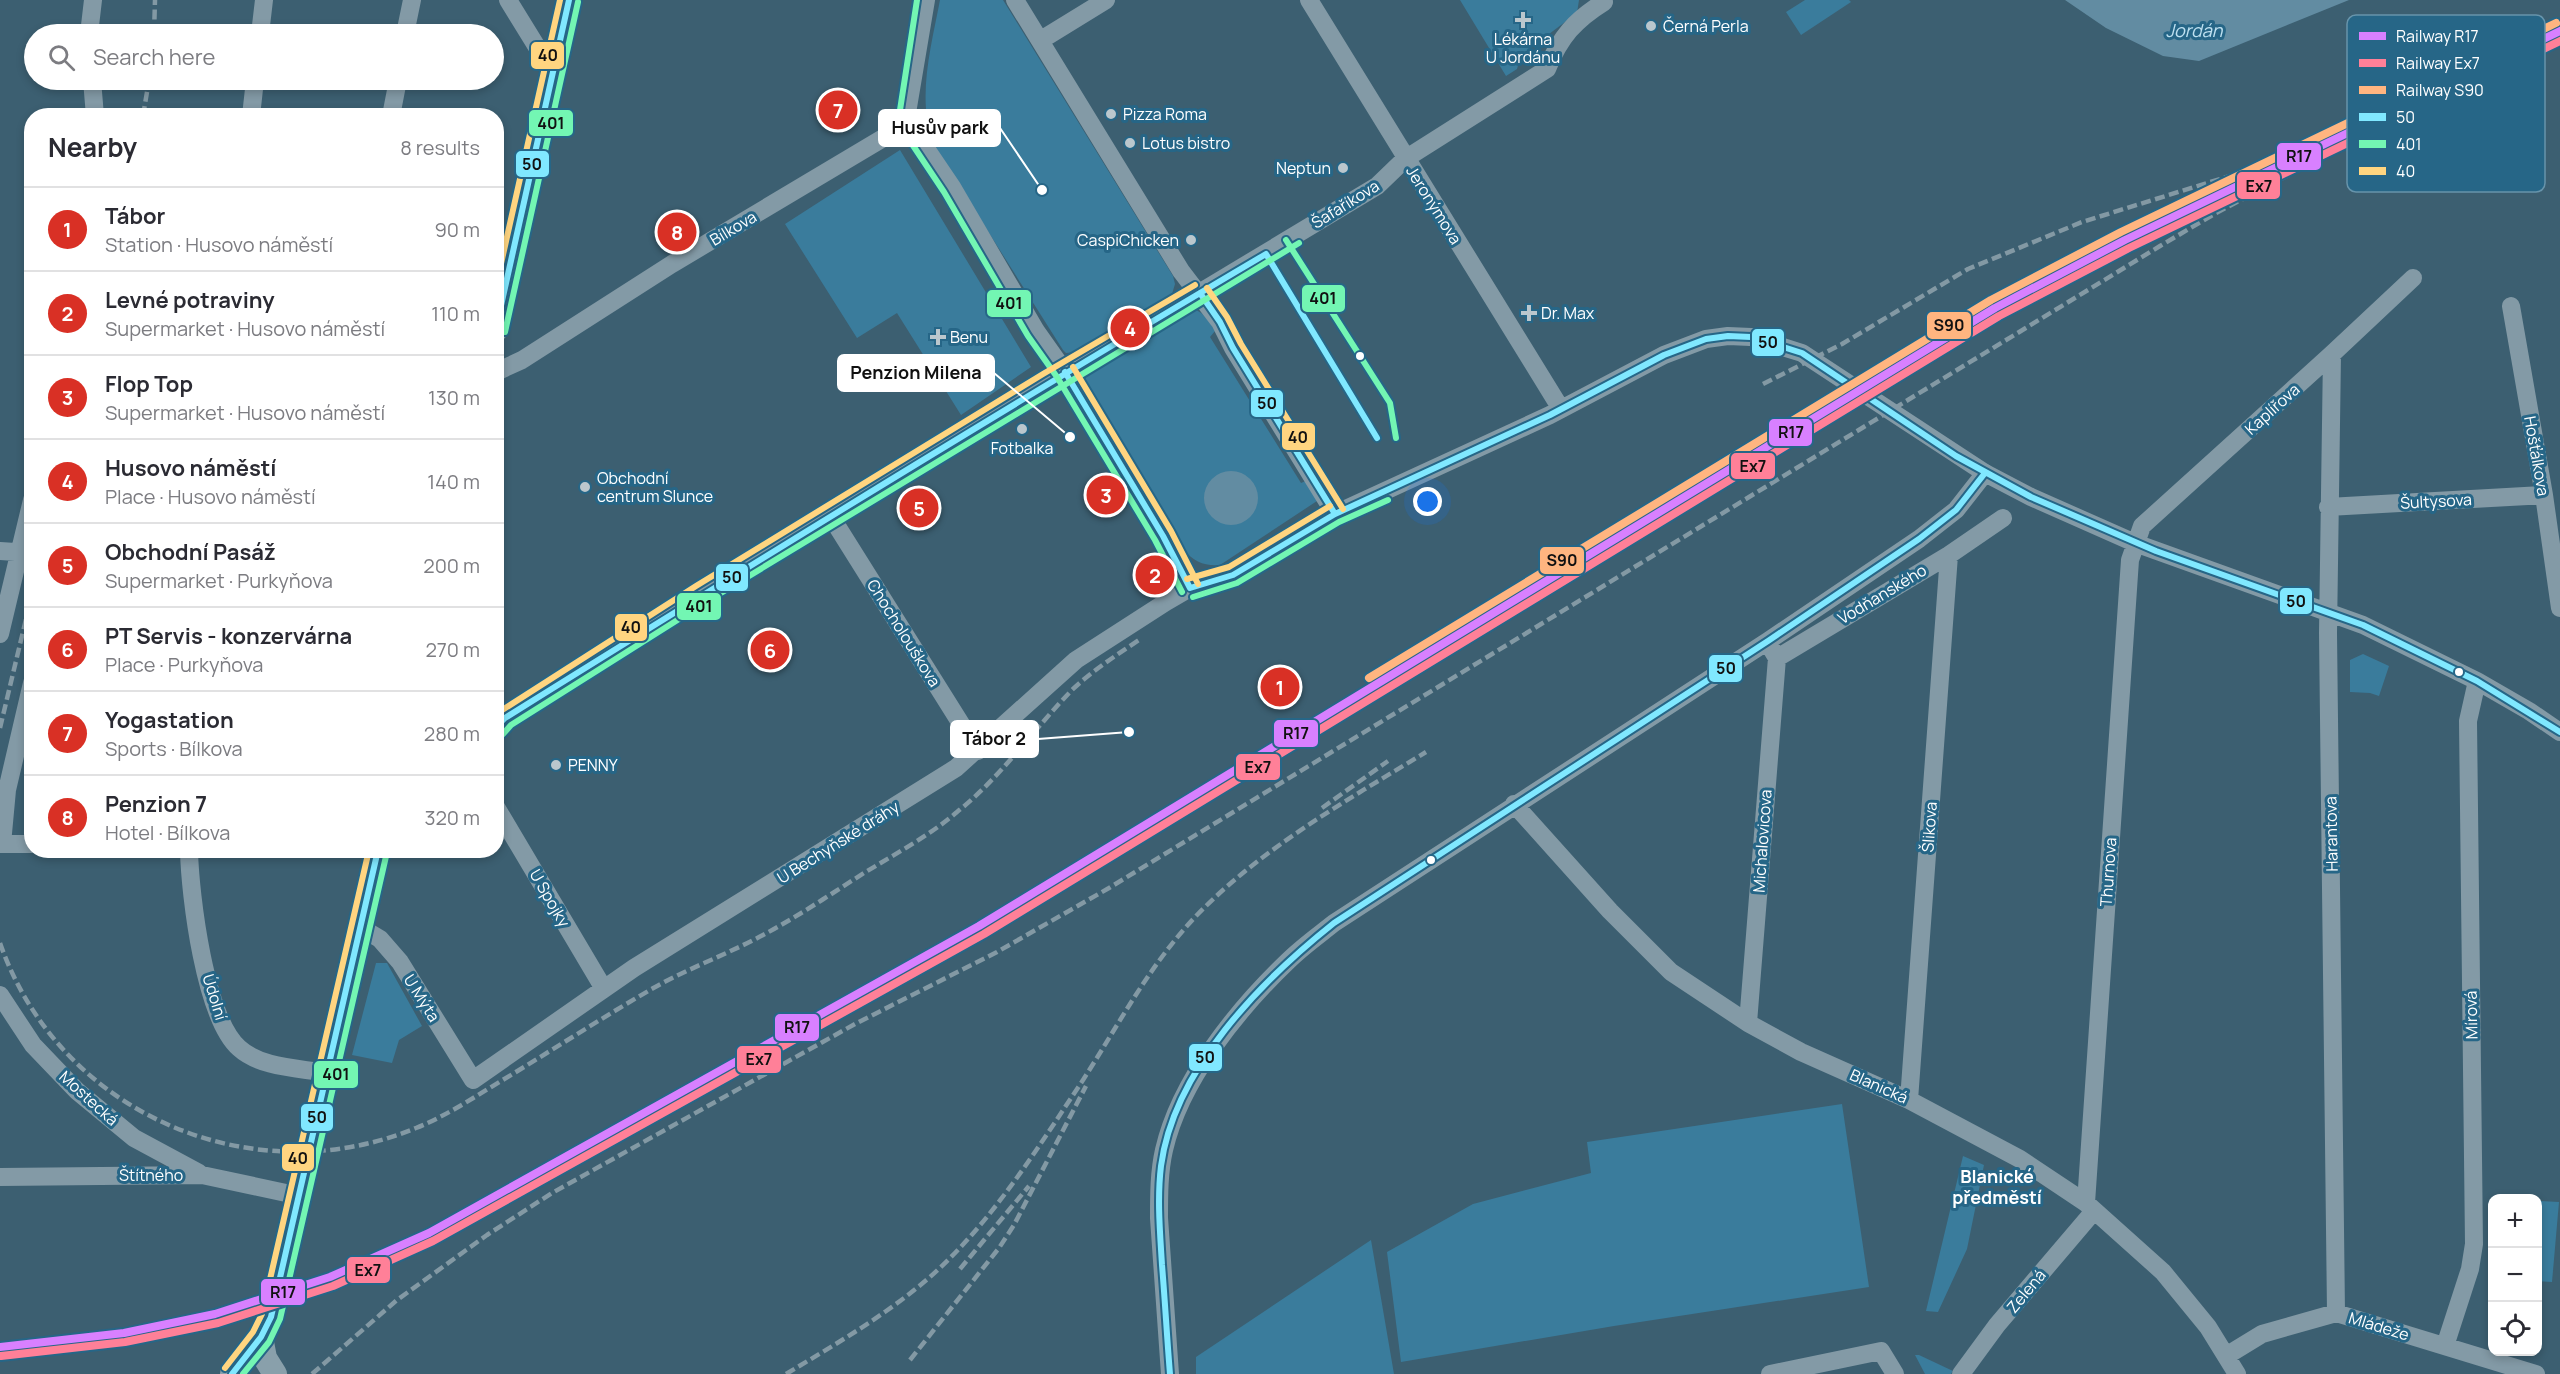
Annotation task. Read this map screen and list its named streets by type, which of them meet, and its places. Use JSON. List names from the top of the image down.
{
  "streets": {
    "street": [
      "Šafaříkova",
      "Jeronýmova",
      "Bílkova",
      "Kaplířova",
      "Hošťálkova",
      "Šultysova",
      "Vodňanského",
      "Chocholouškova",
      "Šlikova",
      "Harantova",
      "Michalovicova",
      "U Bechyňské dráhy",
      "Thurnova",
      "U Spojky",
      "Údolní",
      "U Mýta",
      "Mírová",
      "Blanická",
      "Mostecká",
      "Štítného",
      "Zelená",
      "Mládeže"
    ]
  },
  "crossings": [
    ["Šafaříkova", "Jeronýmova"],
    ["Šafaříkova", "Chocholouškova"],
    ["Jeronýmova", "U Bechyňské dráhy"],
    ["Kaplířova", "Harantova"],
    ["Kaplířova", "U Bechyňské dráhy"],
    ["Kaplířova", "Thurnova"],
    ["Hošťálkova", "Šultysova"],
    ["Šultysova", "Harantova"],
    ["Vodňanského", "Šlikova"],
    ["Vodňanského", "Michalovicova"],
    ["Vodňanského", "U Bechyňské dráhy"],
    ["Vodňanského", "Blanická"],
    ["Chocholouškova", "U Bechyňské dráhy"],
    ["Šlikova", "Blanická"],
    ["Harantova", "U Bechyňské dráhy"],
    ["Harantova", "Mládeže"],
    ["Michalovicova", "Blanická"],
    ["U Bechyňské dráhy", "Thurnova"],
    ["U Bechyňské dráhy", "U Spojky"],
    ["U Bechyňské dráhy", "U Mýta"],
    ["U Bechyňské dráhy", "Mírová"],
    ["Thurnova", "Blanická"],
    ["Thurnova", "Zelená"],
    ["Mírová", "Mládeže"],
    ["Blanická", "Zelená"],
    ["Blanická", "Mládeže"],
    ["Mostecká", "Štítného"]
  ],
  "districts": ["Blanické předměstí"],
  "water": ["Jordán"],
  "places": {
    "health": ["Lékárna U Jordánu", "Dr. Max", "Benu"],
    "other": [
      "Černá Perla",
      "Pizza Roma",
      "Lotus bistro",
      "Neptun",
      "Husův park",
      "CaspiChicken",
      "Fotbalka",
      "Penzion Milena",
      "Obchodní centrum Slunce",
      "Tábor 2",
      "PENNY"
    ]
  },
  "lines": [
    "transit line 50",
    "transit line 401",
    "transit line 40",
    "rail line S90",
    "rail line R17",
    "rail line Ex7"
  ],
  "legend": [
    "Railway R17",
    "Railway Ex7",
    "Railway S90",
    "50",
    "401",
    "40"
  ],
  "page": {
    "search": "Search here",
    "pins": [
      "7",
      "8",
      "4",
      "3",
      "5",
      "2",
      "6",
      "1"
    ],
    "heading": ["Nearby", "8 results"],
    "list": [
      {
        "mark": "1",
        "name": "Tábor",
        "note": "Station · Husovo náměstí",
        "value": "90 m"
      },
      {
        "mark": "2",
        "name": "Levné potraviny",
        "note": "Supermarket · Husovo náměstí",
        "value": "110 m"
      },
      {
        "mark": "3",
        "name": "Flop Top",
        "note": "Supermarket · Husovo náměstí",
        "value": "130 m"
      },
      {
        "mark": "4",
        "name": "Husovo náměstí",
        "note": "Place · Husovo náměstí",
        "value": "140 m"
      },
      {
        "mark": "5",
        "name": "Obchodní Pasáž",
        "note": "Supermarket · Purkyňova",
        "value": "200 m"
      },
      {
        "mark": "6",
        "name": "PT Servis - konzervárna",
        "note": "Place · Purkyňova",
        "value": "270 m"
      },
      {
        "mark": "7",
        "name": "Yogastation",
        "note": "Sports · Bílkova",
        "value": "280 m"
      },
      {
        "mark": "8",
        "name": "Penzion 7",
        "note": "Hotel · Bílkova",
        "value": "320 m"
      }
    ],
    "map_buttons": ["+", "−"]
  }
}
